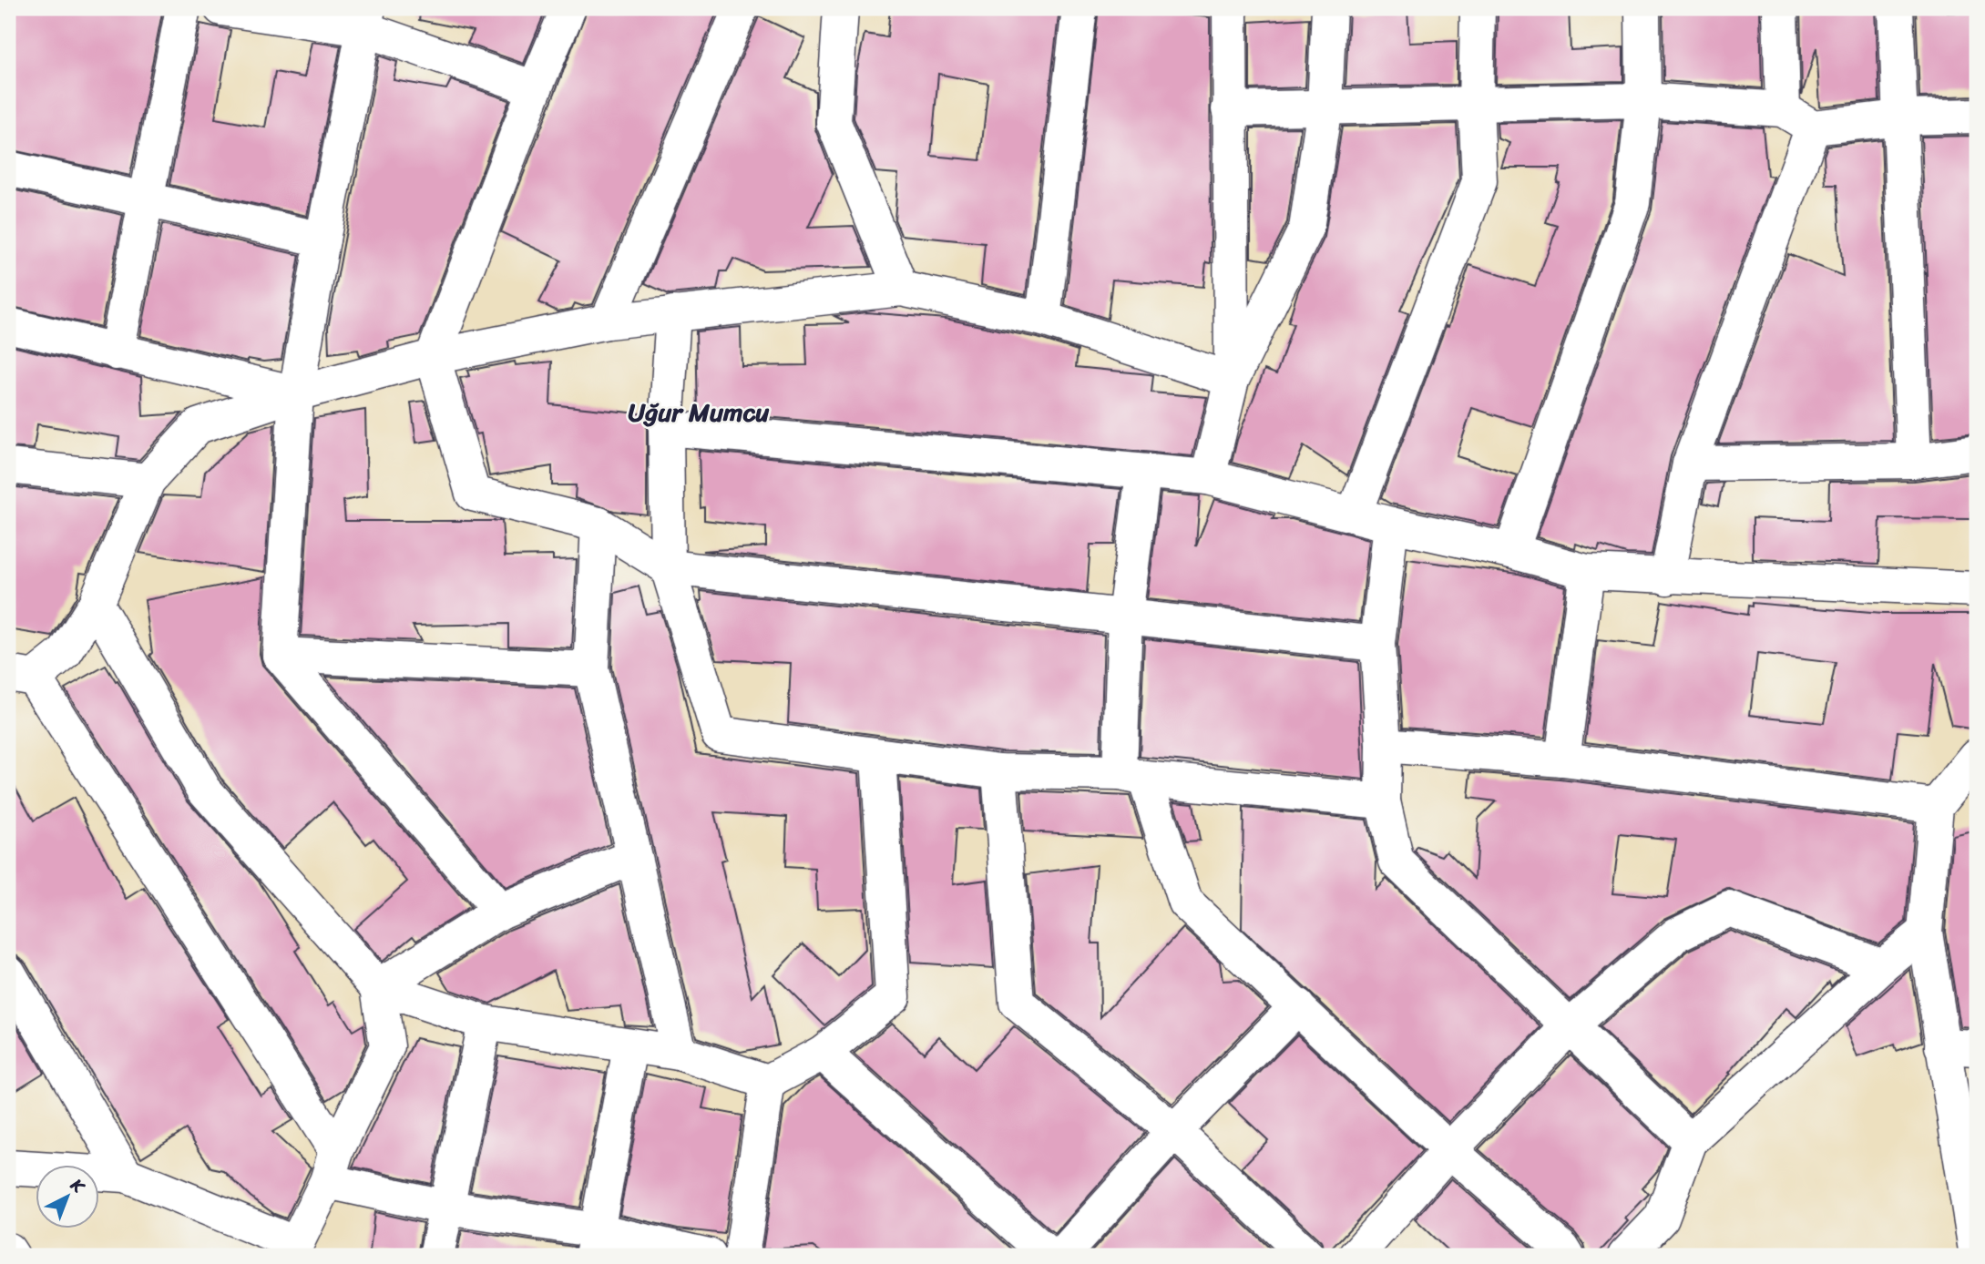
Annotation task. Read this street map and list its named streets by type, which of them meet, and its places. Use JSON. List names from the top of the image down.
{
  "districts": ["Uğur Mumcu"],
  "north": "top right"
}
